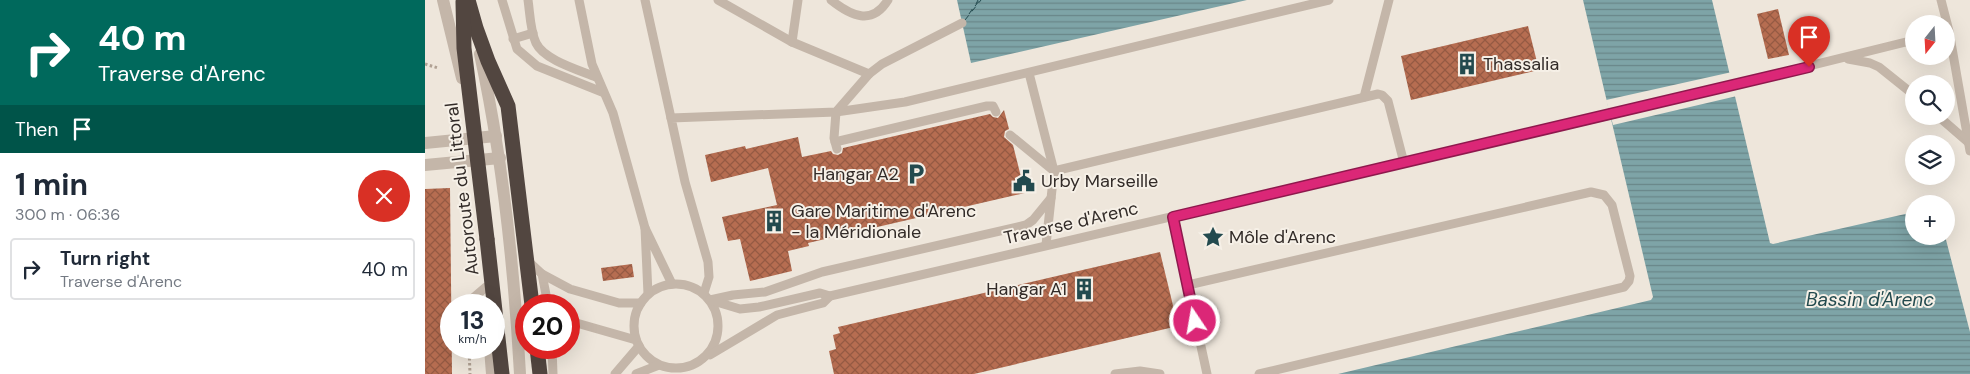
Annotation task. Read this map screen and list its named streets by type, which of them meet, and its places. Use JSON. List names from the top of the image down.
{
  "streets": {
    "highway": ["Autoroute du Littoral"],
    "lane": ["Traverse d'Arenc"]
  },
  "water": ["Bassin d'Arenc"],
  "places": {
    "building": ["Thassalia", "Gare Maritime d'Arenc - la Méridionale", "Hangar A1"],
    "parking": ["Hangar A2"],
    "public building": ["Urby Marseille"],
    "place": ["Môle d'Arenc"]
  },
  "north": "bottom",
  "page": {
    "turn": ["40 m", "Traverse d'Arenc"],
    "map_buttons": "+",
    "then": "Then",
    "heading": ["1 min", "300 m · 06:36"],
    "list": [
      {
        "name": "Turn right",
        "note": "Traverse d'Arenc",
        "value": "40 m"
      }
    ],
    "speed": "13 km/h",
    "limit": "20"
  }
}
